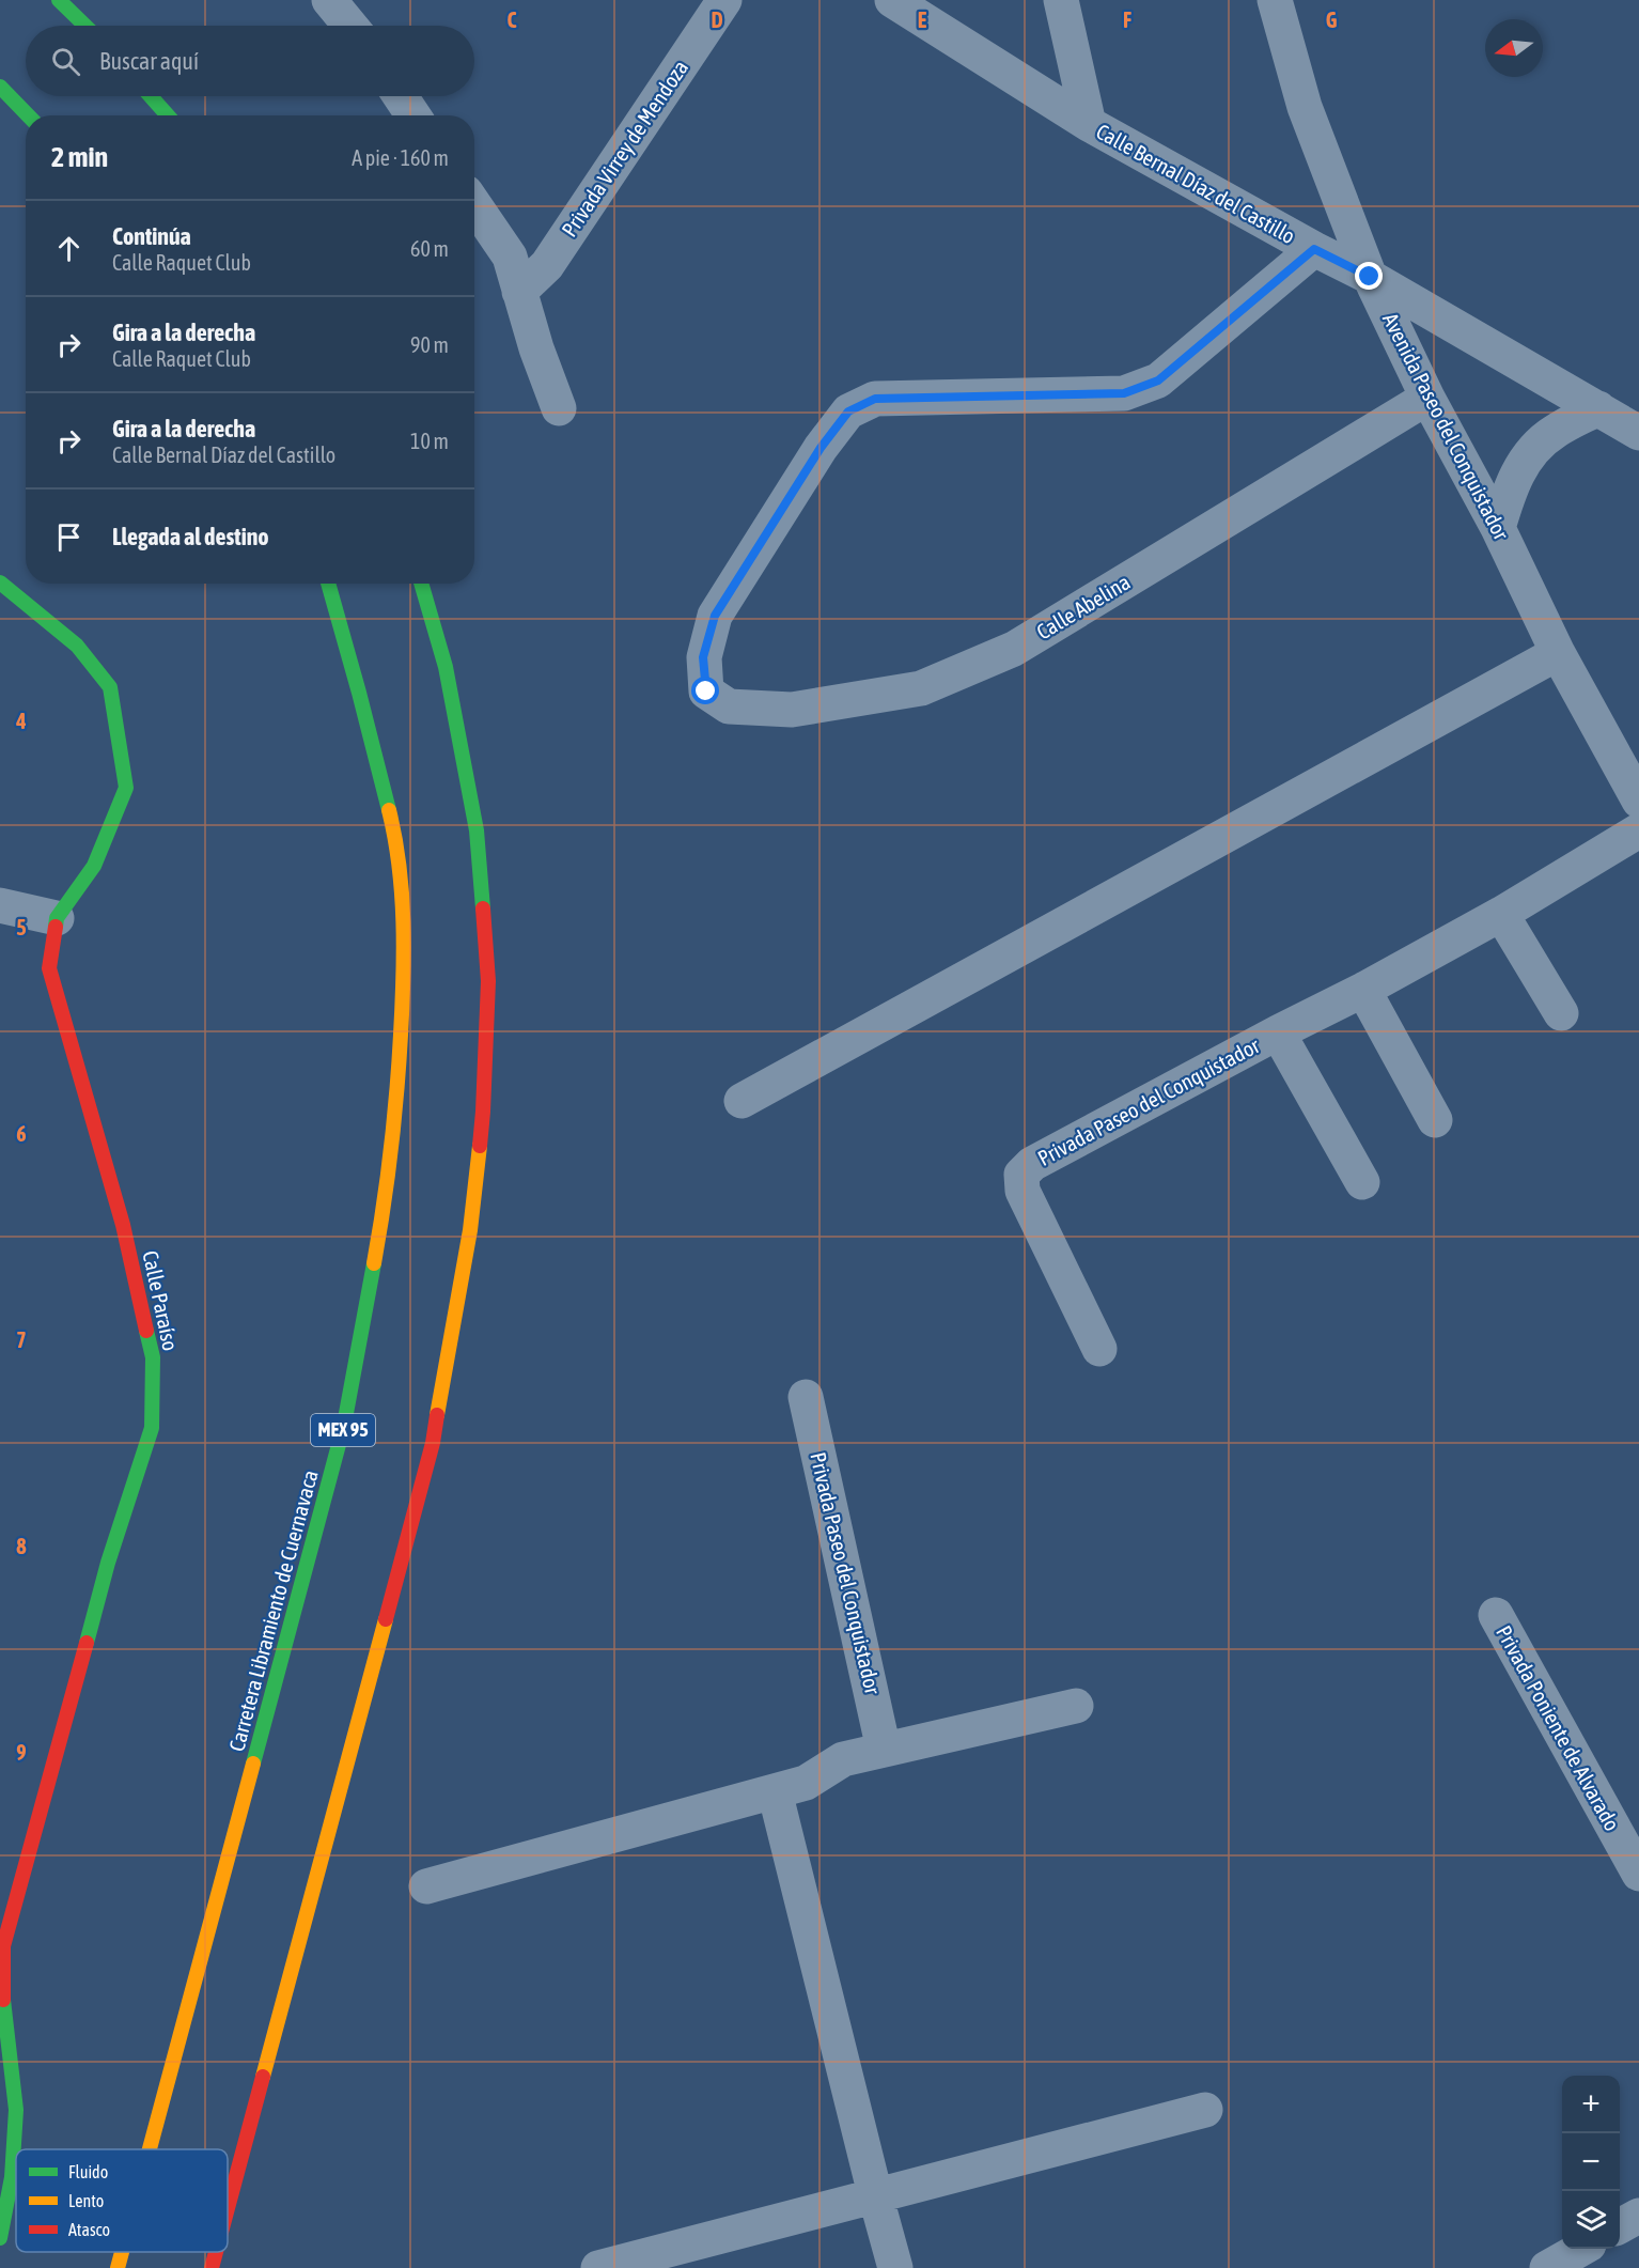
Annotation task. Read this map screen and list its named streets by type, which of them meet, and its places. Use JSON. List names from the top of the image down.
{
  "streets": {
    "main road": ["Calle Paraíso", "MEX 95", "Carretera Libramiento de Cuernavaca"],
    "street": [
      "Privada Virrey de Mendoza",
      "Calle Bernal Díaz del Castillo",
      "Avenida Paseo del Conquistador",
      "Calle Abelina",
      "Privada Paseo del Conquistador",
      "Privada Poniente de Alvarado"
    ]
  },
  "crossings": [
    ["Calle Bernal Díaz del Castillo", "Avenida Paseo del Conquistador"],
    ["Calle Bernal Díaz del Castillo", "Calle Abelina"],
    ["Avenida Paseo del Conquistador", "Calle Abelina"]
  ],
  "legend": ["Fluido", "Lento", "Atasco"],
  "north": "left",
  "page": {
    "search": "Buscar aquí",
    "heading": ["2 min", "A pie · 160 m"],
    "list": [
      ["Continúa", "Calle Raquet Club", "60 m"],
      ["Gira a la derecha", "Calle Raquet Club", "90 m"],
      ["Gira a la derecha", "Calle Bernal Díaz del Castillo", "10 m"],
      "Llegada al destino"
    ],
    "map_buttons": ["+", "−"]
  },
  "grid": {
    "columns": [
      "C",
      "D",
      "E",
      "F",
      "G"
    ],
    "rows": [
      "4",
      "5",
      "6",
      "7",
      "8",
      "9"
    ]
  }
}
